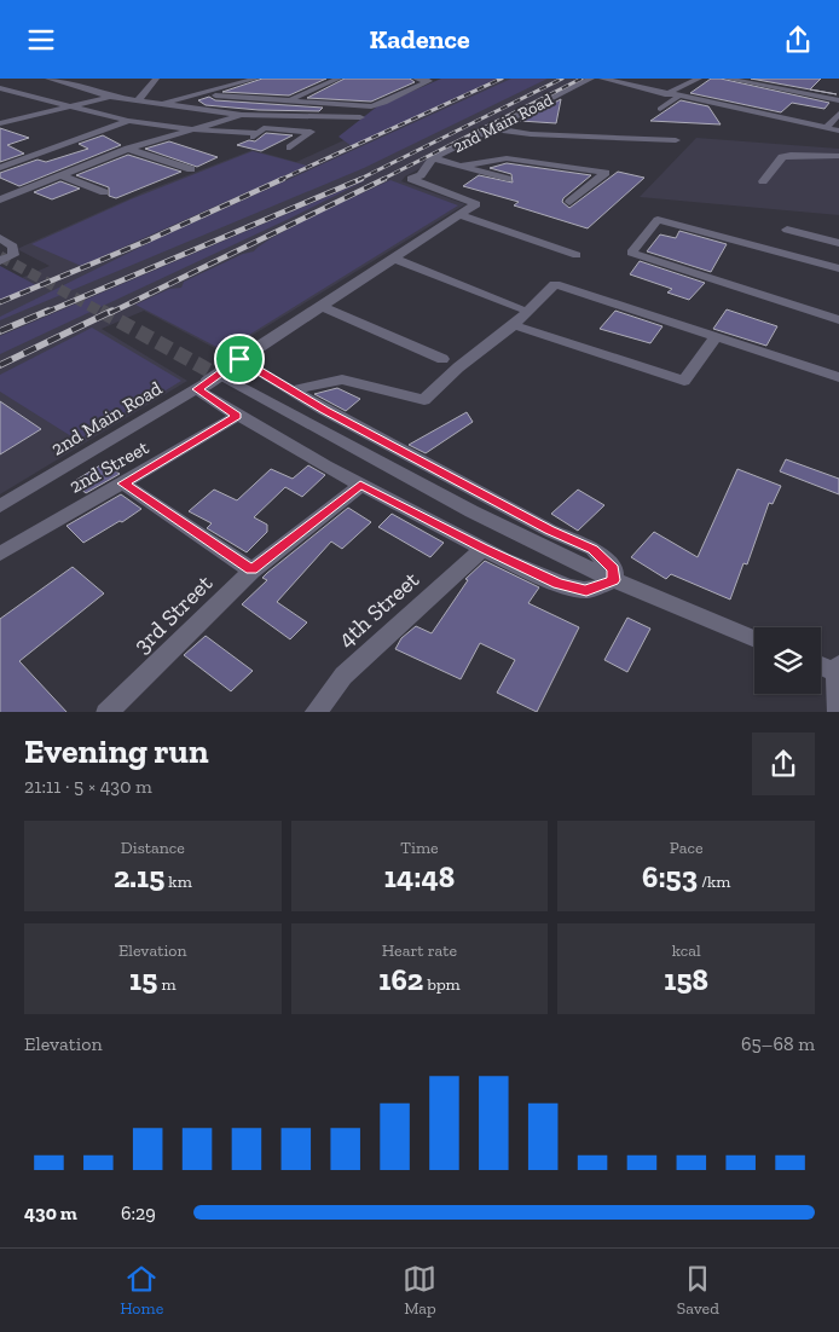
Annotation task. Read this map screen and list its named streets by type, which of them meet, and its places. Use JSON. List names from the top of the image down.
{
  "streets": {
    "street": [
      "2nd Main Road",
      "2nd Street",
      "4th Street",
      "3rd Street"
    ]
  },
  "page": {
    "header": "Kadence",
    "heading": ["Evening run", "21:11 · 5 × 430 m"],
    "stats": [
      ["Distance", "2.15 km"],
      ["Time", "14:48"],
      ["Pace", "6:53 /km"],
      ["Elevation", "15 m"],
      ["Heart rate", "162 bpm"],
      ["kcal", "158"]
    ],
    "chart": ["Elevation", "65–68 m"],
    "list": [
      {
        "name": "430 m",
        "note": "6:29"
      }
    ],
    "tabs": ["Home", "Map", "Saved"]
  }
}
